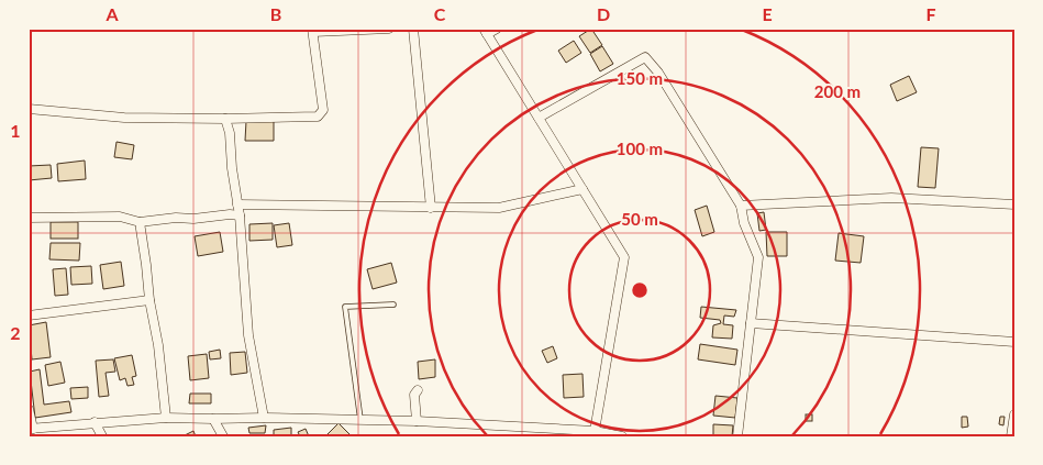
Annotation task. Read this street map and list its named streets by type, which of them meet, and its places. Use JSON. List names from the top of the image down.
{
  "grid": {
    "columns": [
      "A",
      "B",
      "C",
      "D",
      "E",
      "F"
    ],
    "rows": ["1", "2"]
  },
  "rings": [
    "150 m",
    "200 m",
    "100 m",
    "50 m"
  ]
}
